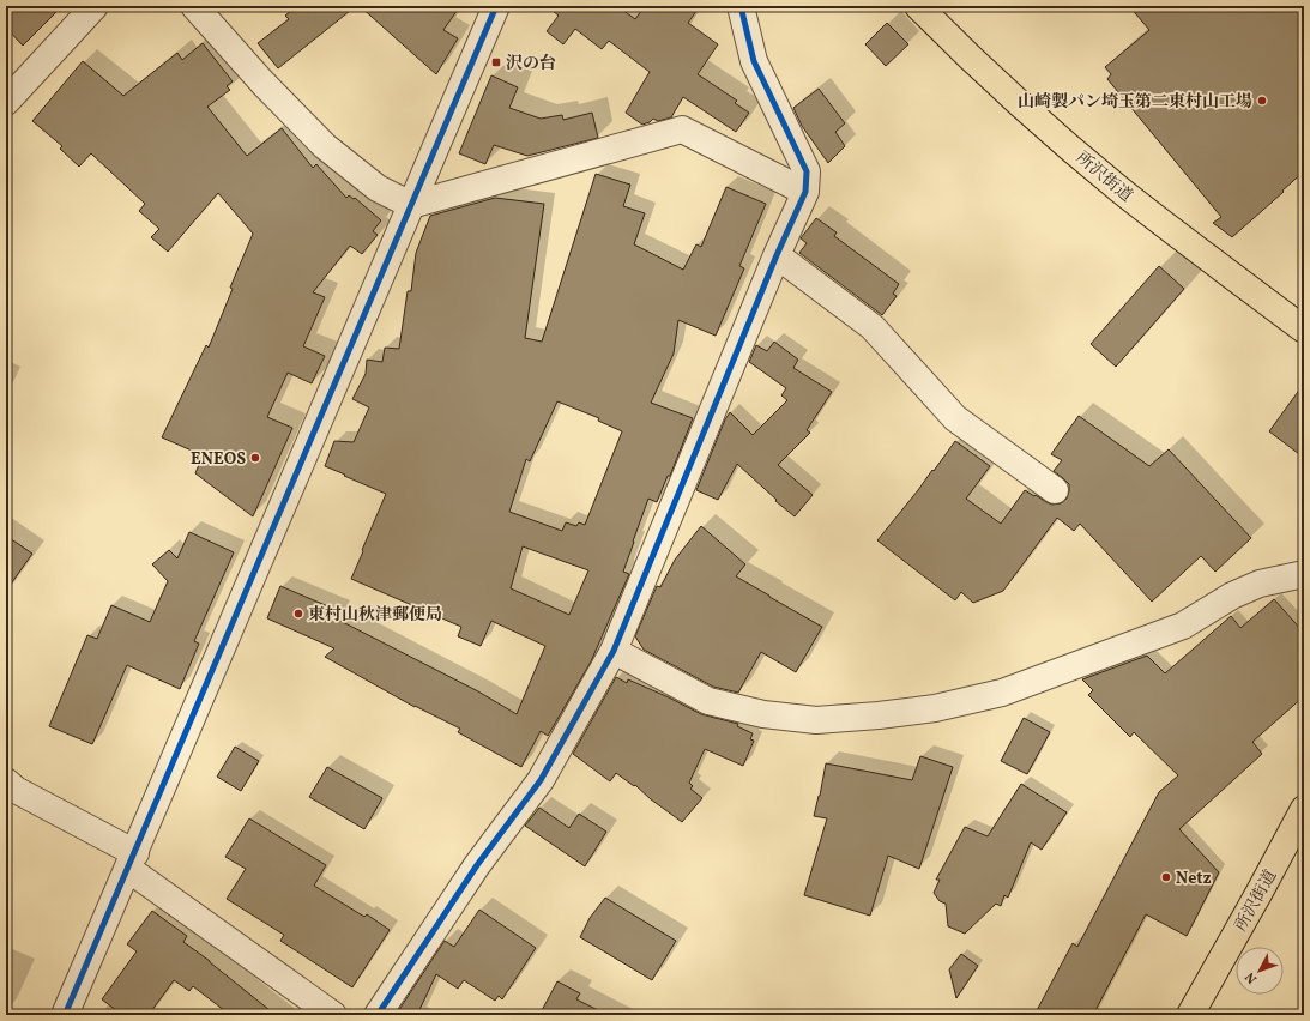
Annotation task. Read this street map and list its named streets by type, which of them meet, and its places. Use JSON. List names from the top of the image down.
{
  "streets": {
    "main road": ["所沢街道"]
  },
  "places": {
    "transit": ["沢の台"],
    "other": [
      "山崎製パン埼玉第二東村山工場",
      "ENEOS",
      "東村山秋津郵便局",
      "Netz"
    ]
  },
  "north": "bottom left"
}
